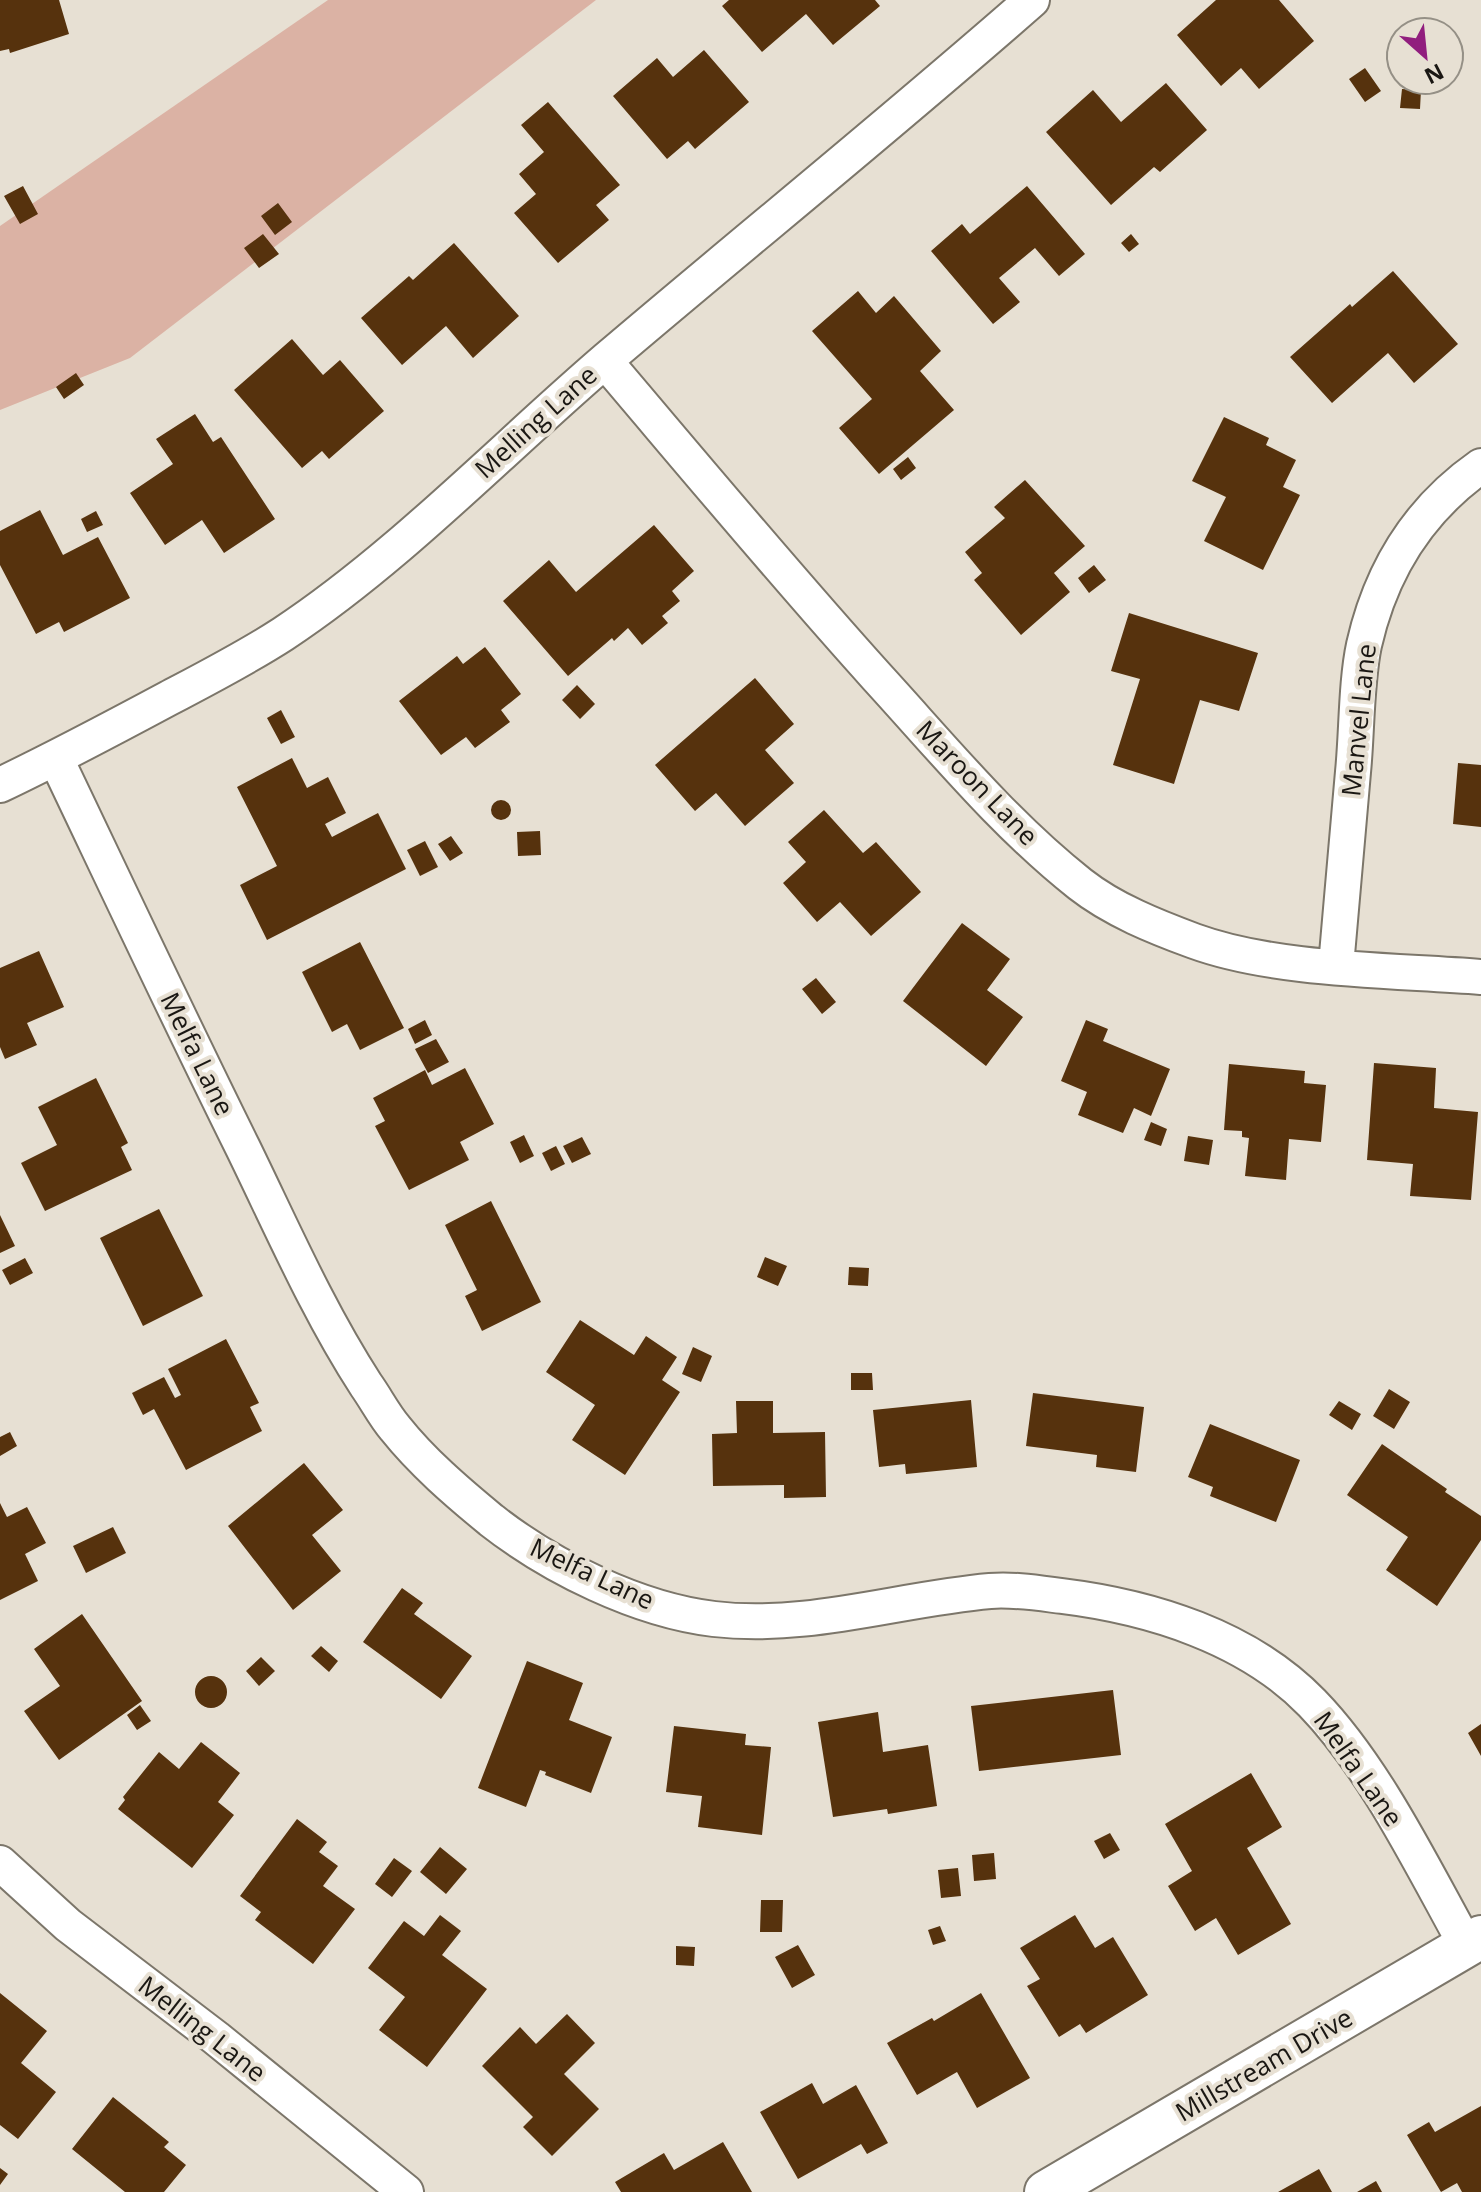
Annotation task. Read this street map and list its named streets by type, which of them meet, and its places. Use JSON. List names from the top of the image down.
{
  "streets": {
    "street": [
      "Melling Lane",
      "Manvel Lane",
      "Maroon Lane",
      "Melfa Lane",
      "Millstream Drive"
    ]
  },
  "crossings": [
    ["Melling Lane", "Maroon Lane"],
    ["Melling Lane", "Melfa Lane"],
    ["Manvel Lane", "Maroon Lane"],
    ["Melfa Lane", "Millstream Drive"]
  ],
  "north": "bottom right"
}
